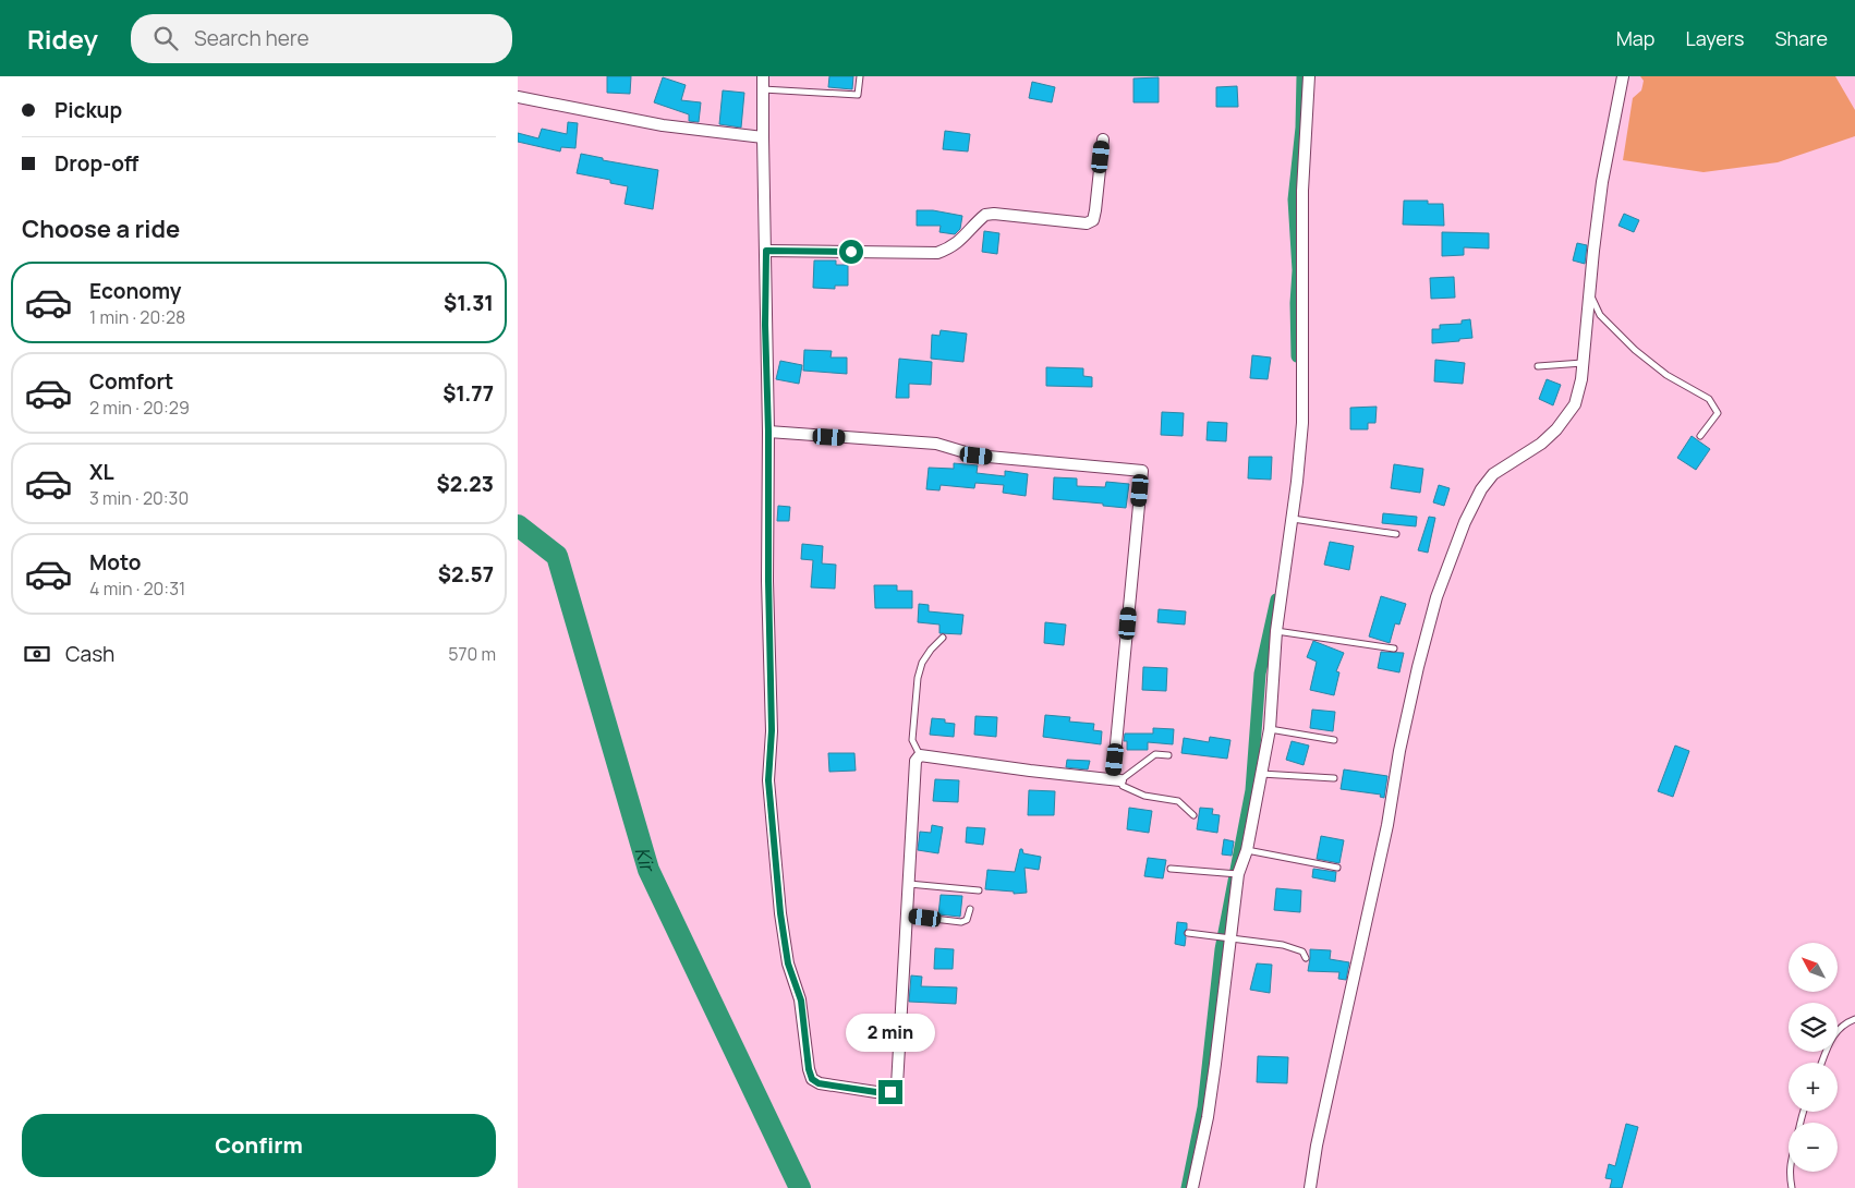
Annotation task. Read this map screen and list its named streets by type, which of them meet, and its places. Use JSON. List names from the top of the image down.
{
  "water": ["Kir"],
  "north": "top left",
  "page": {
    "header": "Ridey",
    "search": "Search here",
    "nav": ["Map", "Layers", "Share"],
    "banner": ["Pickup", "Drop-off"],
    "heading": "Choose a ride",
    "list": [
      {
        "name": "Economy",
        "note": "1 min · 20:28",
        "value": "$1.31"
      },
      {
        "name": "Comfort",
        "note": "2 min · 20:29",
        "value": "$1.77"
      },
      {
        "name": "XL",
        "note": "3 min · 20:30",
        "value": "$2.23"
      },
      {
        "name": "Moto",
        "note": "4 min · 20:31",
        "value": "$2.57"
      }
    ],
    "pay": ["Cash", "570 m"],
    "map_buttons": ["+", "−"],
    "bubble": "2 min",
    "buttons": "Confirm"
  }
}
